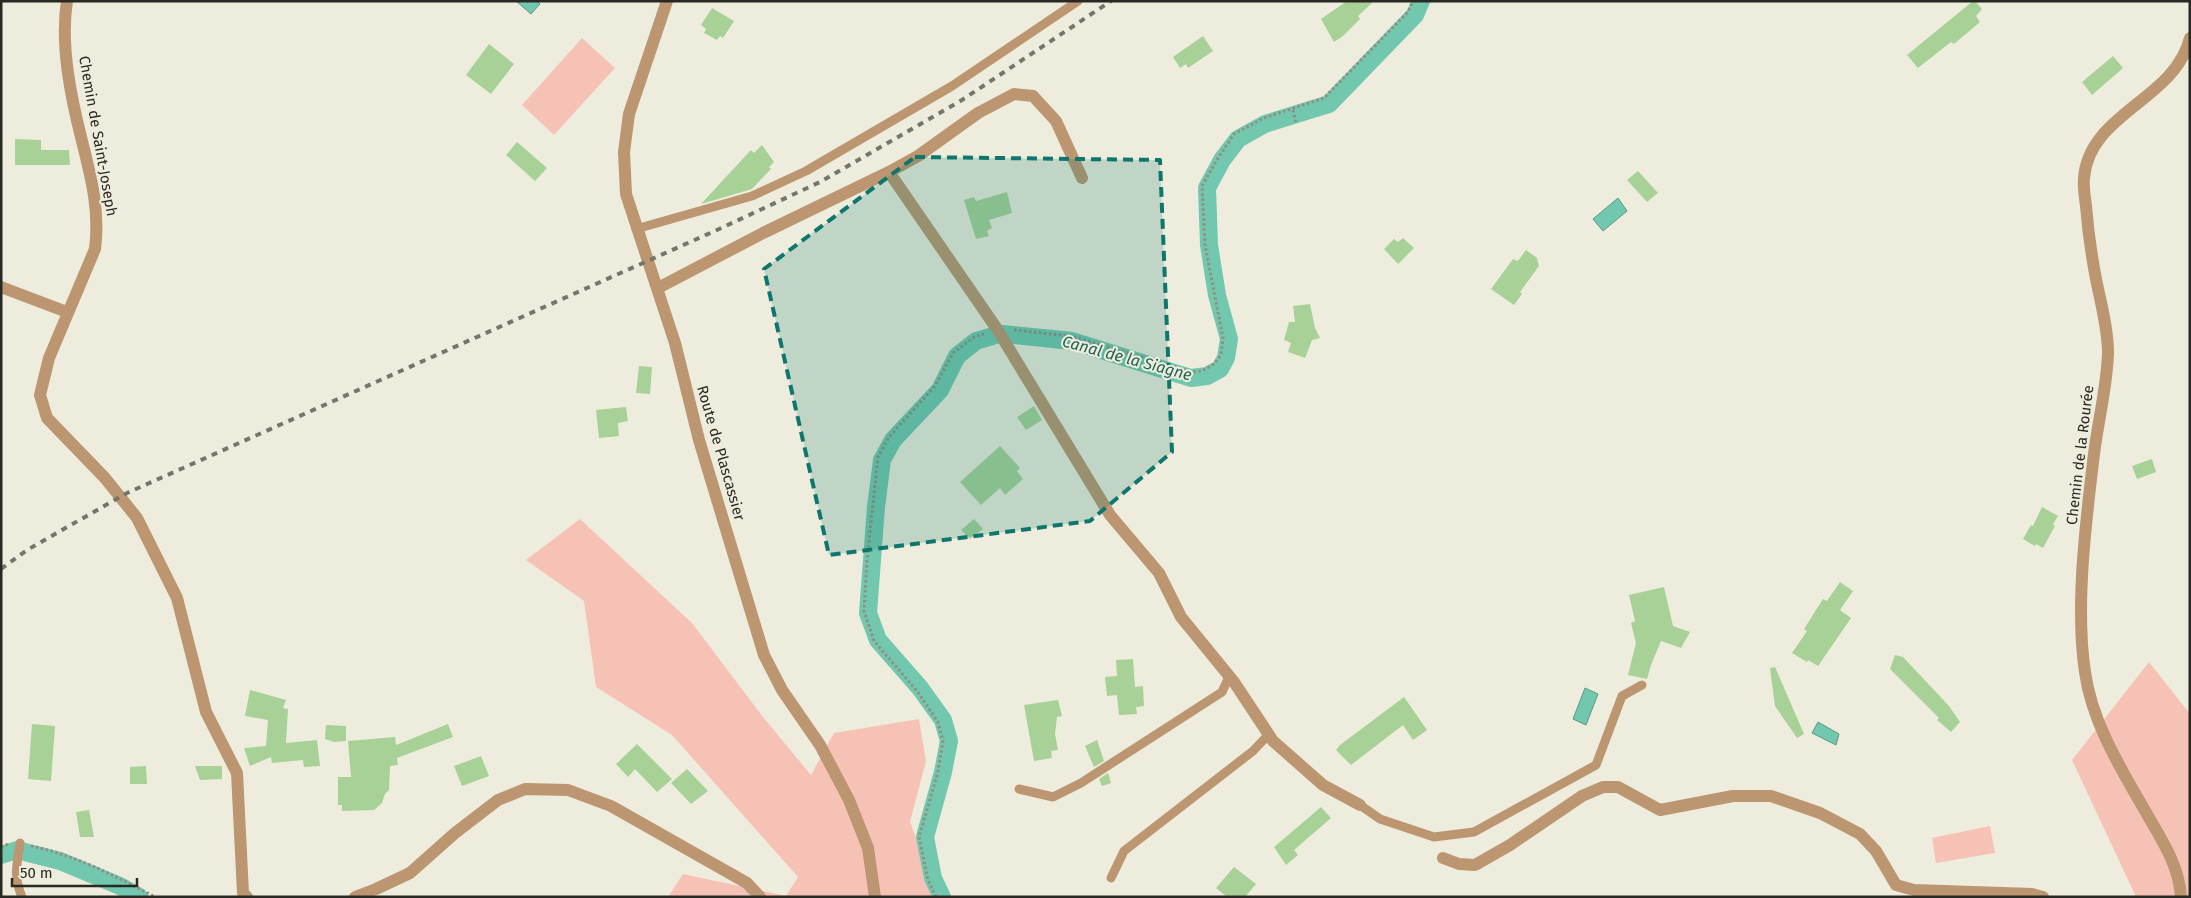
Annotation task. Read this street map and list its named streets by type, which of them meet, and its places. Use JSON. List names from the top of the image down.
{
  "streets": {
    "street": ["Chemin de Saint-Joseph", "Route de Plascassier", "Chemin de la Rourée"]
  },
  "water": ["Canal de la Siagne"],
  "scale_bar": "50 m"
}
